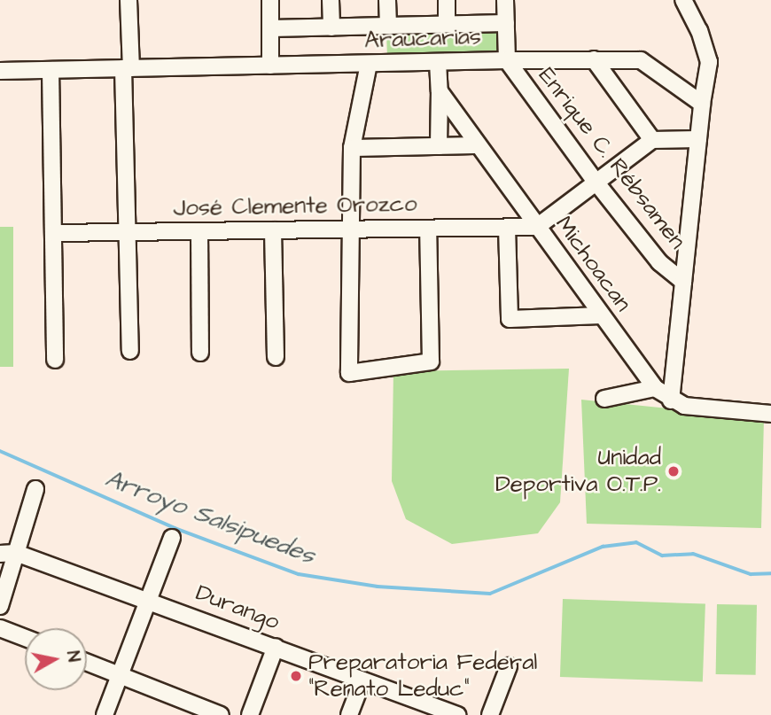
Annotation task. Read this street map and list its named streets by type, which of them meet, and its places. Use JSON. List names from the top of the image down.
{
  "streets": {
    "street": [
      "Araucarias",
      "Enrique C. Rébsamen",
      "José Clemente Orozco",
      "Michoacan",
      "Durango"
    ]
  },
  "crossings": [
    ["Araucarias", "Enrique C. Rébsamen"],
    ["José Clemente Orozco", "Michoacan"]
  ],
  "water": ["Arroyo Salsipuedes"],
  "places": ["Unidad Deportiva O.T.P.", "Preparatoria Federal \"Renato Leduc\""],
  "north": "right"
}
